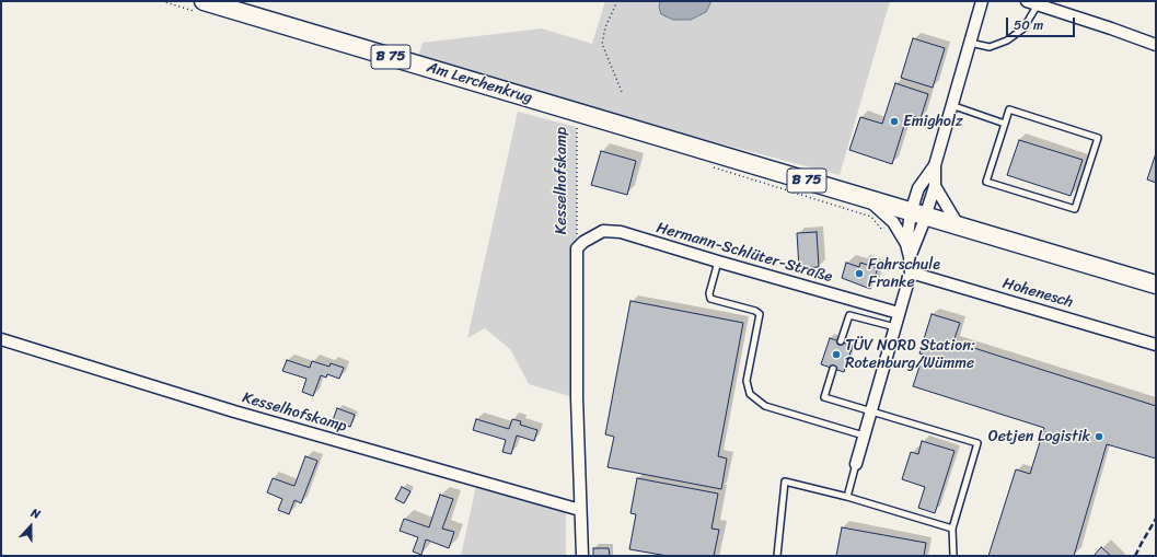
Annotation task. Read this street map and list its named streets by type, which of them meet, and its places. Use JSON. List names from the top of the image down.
{
  "streets": {
    "main road": ["B 75", "Am Lerchenkrug"],
    "street": ["Kesselhofskamp", "Hermann-Schlüter-Straße", "Hohenesch"]
  },
  "crossings": [
    ["B 75", "Am Lerchenkrug"],
    ["B 75", "Kesselhofskamp"],
    ["Am Lerchenkrug", "Kesselhofskamp"],
    ["Kesselhofskamp", "Hermann-Schlüter-Straße"]
  ],
  "places": [
    "Emigholz",
    "Fahrschule Franke",
    "TÜV NORD Station: Rotenburg/Wümme",
    "Oetjen Logistik"
  ],
  "scale_bar": "50 m",
  "north": "top"
}
